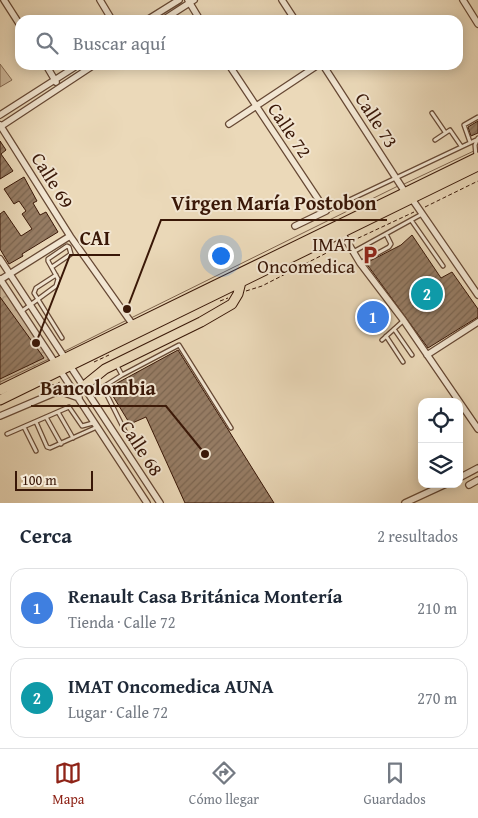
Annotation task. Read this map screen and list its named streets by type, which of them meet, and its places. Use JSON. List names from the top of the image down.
{
  "streets": {
    "street": [
      "Calle 73",
      "Calle 72",
      "Calle 69",
      "Calle 68"
    ]
  },
  "places": {
    "parking": ["IMAT Oncomedica"],
    "other": ["Virgen María Postobon", "CAI", "Bancolombia"]
  },
  "scale_bar": "100 m",
  "page": {
    "search": "Buscar aquí",
    "pins": ["2", "1"],
    "scale": "100 m",
    "heading": ["Cerca", "2 resultados"],
    "list": [
      {
        "mark": "1",
        "name": "Renault Casa Británica Montería",
        "note": "Tienda · Calle 72",
        "value": "210 m"
      },
      {
        "mark": "2",
        "name": "IMAT Oncomedica AUNA",
        "note": "Lugar · Calle 72",
        "value": "270 m"
      }
    ],
    "nav": ["Mapa", "Cómo llegar", "Guardados"]
  }
}
